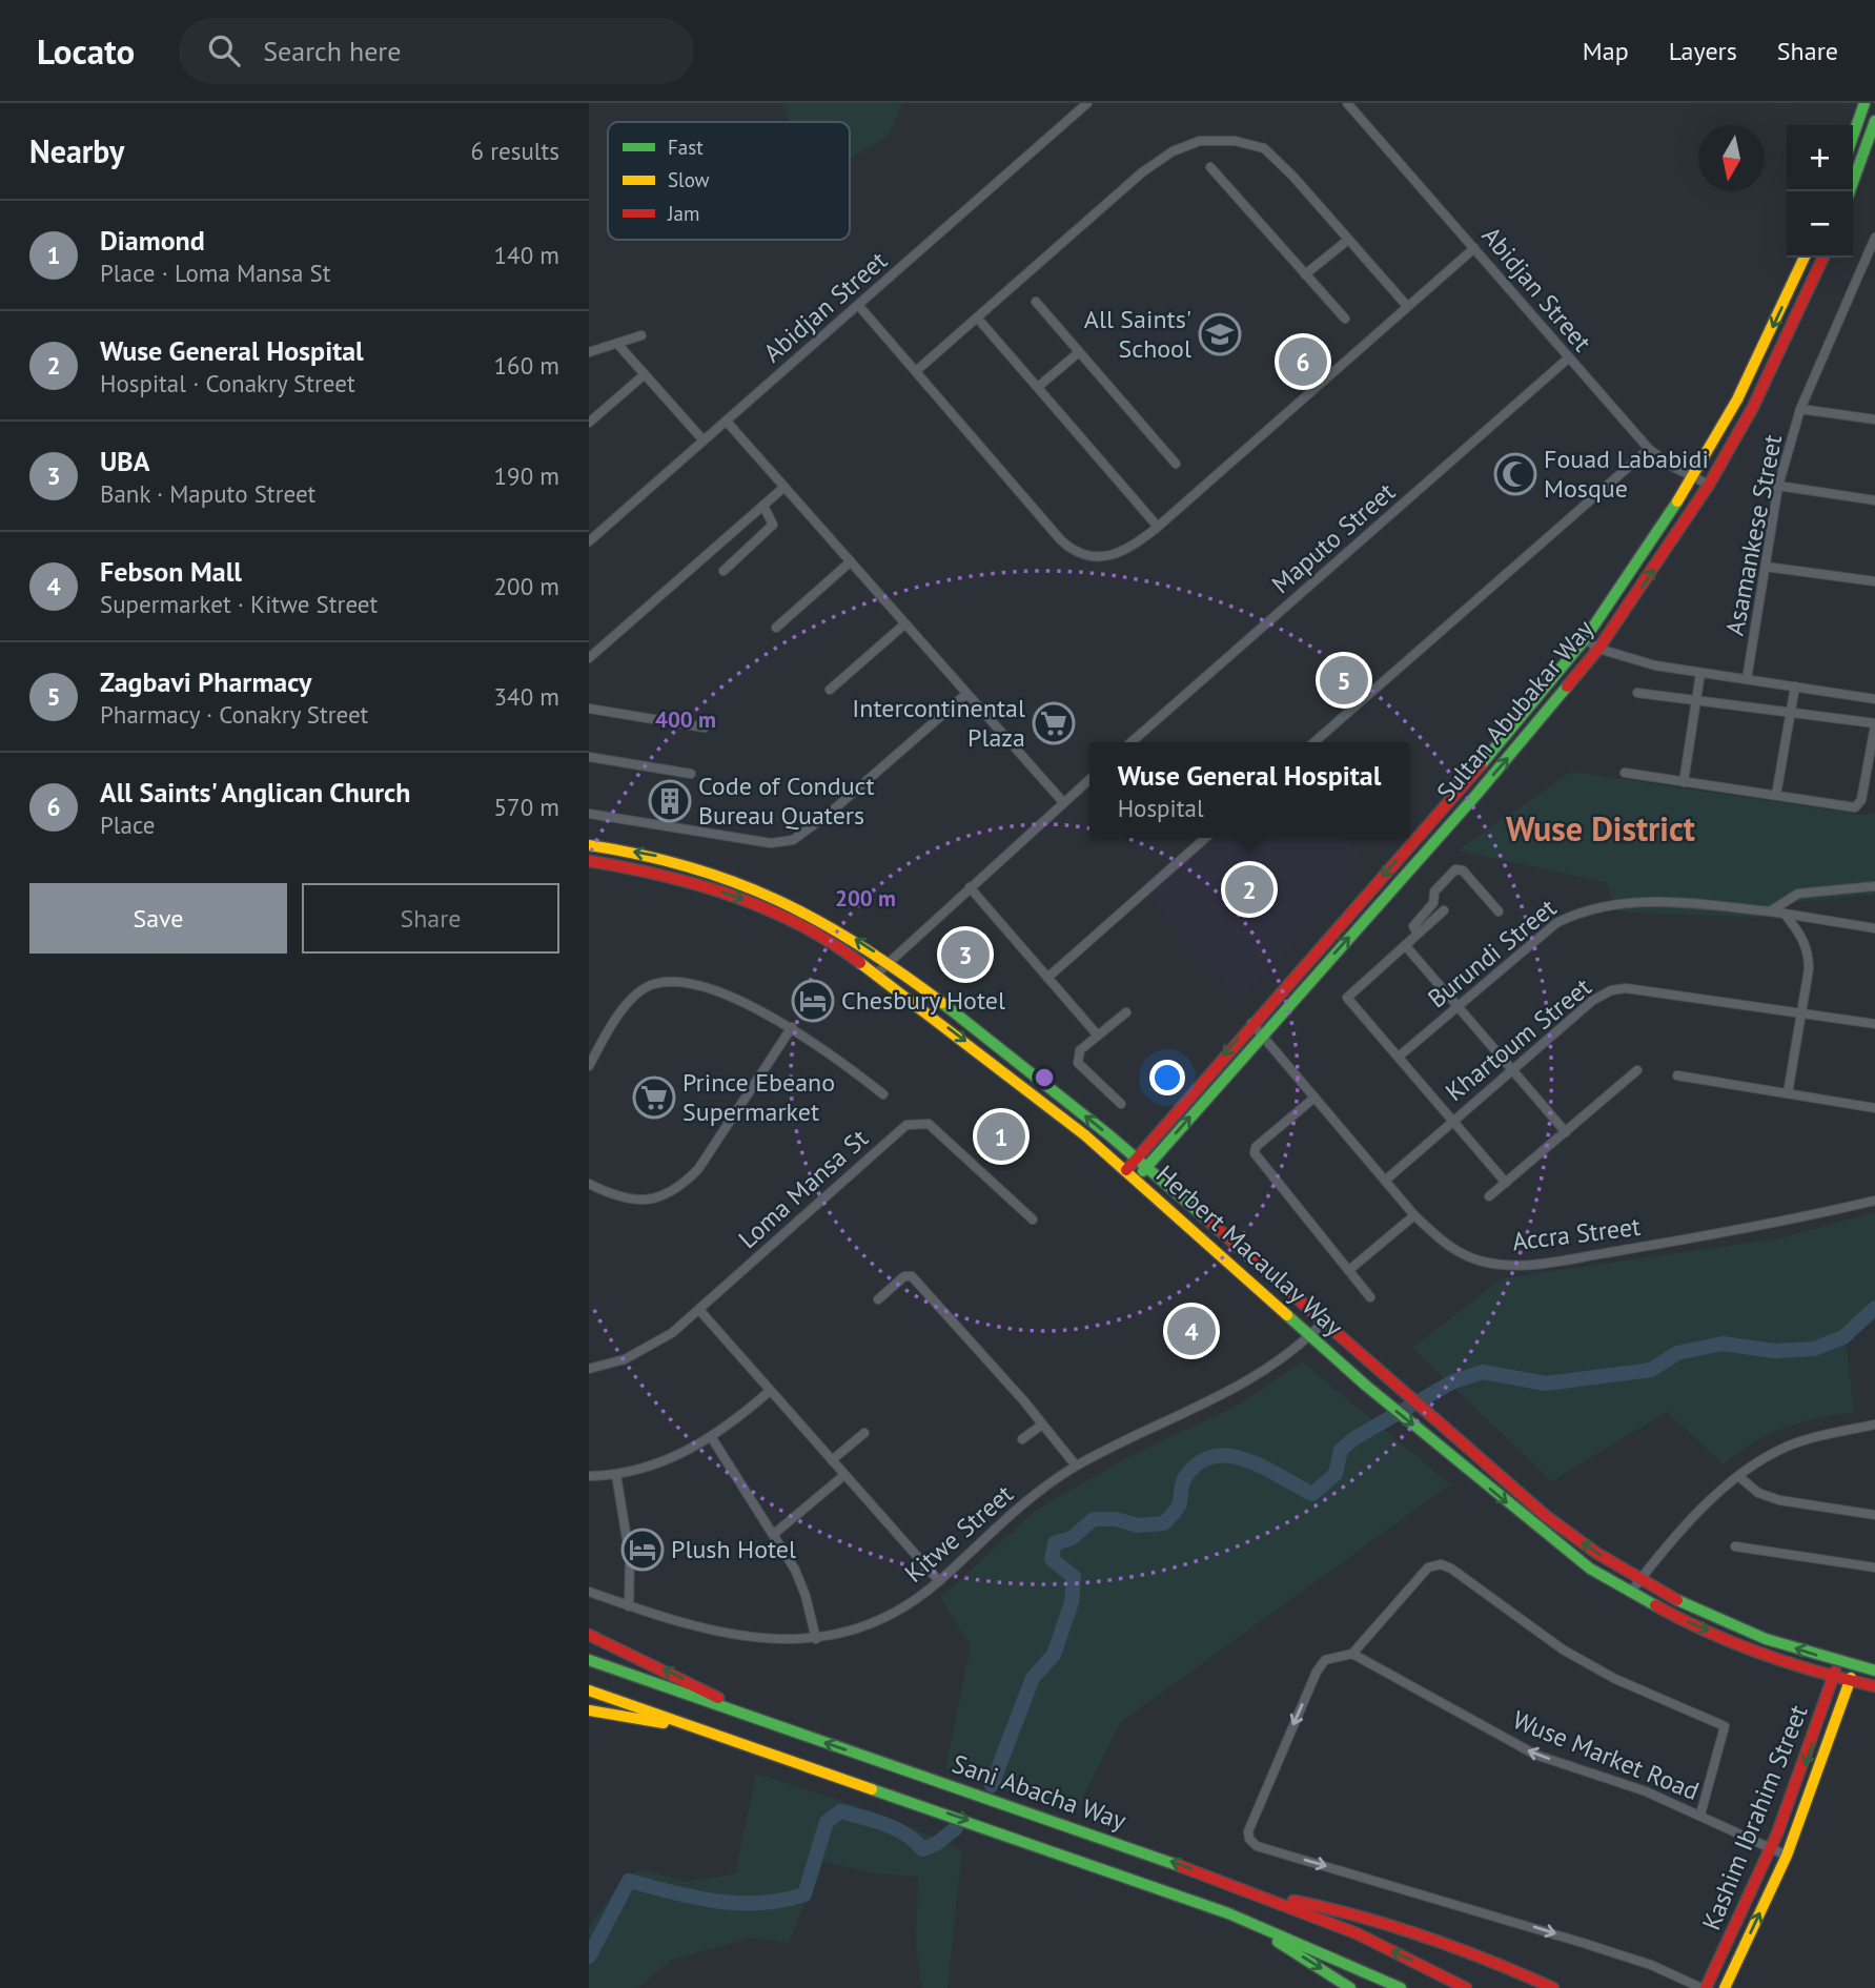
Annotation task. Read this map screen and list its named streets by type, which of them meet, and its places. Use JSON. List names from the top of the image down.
{
  "streets": {
    "main road": [
      "Sultan Abubakar Way",
      "Herbert Macaulay Way",
      "Sani Abacha Way",
      "Kashim Ibrahim Street"
    ],
    "street": [
      "Abidjan Street",
      "Asamankese Street",
      "Maputo Street",
      "Burundi Street",
      "Khartoum Street",
      "Loma Mansa St",
      "Accra Street",
      "Kitwe Street",
      "Wuse Market Road"
    ]
  },
  "crossings": [
    ["Abidjan Street", "Maputo Street"],
    ["Abidjan Street", "Sultan Abubakar Way"],
    ["Sultan Abubakar Way", "Accra Street"],
    ["Sultan Abubakar Way", "Herbert Macaulay Way"],
    ["Khartoum Street", "Accra Street"],
    ["Herbert Macaulay Way", "Kitwe Street"],
    ["Herbert Macaulay Way", "Kashim Ibrahim Street"],
    ["Wuse Market Road", "Kashim Ibrahim Street"]
  ],
  "one_way": ["Wuse Market Road"],
  "districts": ["Wuse District"],
  "places": {
    "school or university": ["All Saints' School"],
    "mosque": ["Fouad Lababidi Mosque"],
    "supermarket": ["Intercontinental Plaza", "Prince Ebeano Supermarket"],
    "building": ["Code of Conduct Bureau Quaters"],
    "hotel": ["Chesbury Hotel", "Plush Hotel"]
  },
  "legend": ["Fast", "Slow", "Jam"],
  "north": "bottom",
  "page": {
    "header": "Locato",
    "search": "Search here",
    "nav": ["Map", "Layers", "Share"],
    "heading": ["Nearby", "6 results"],
    "map_buttons": ["+", "−"],
    "list": [
      {
        "mark": "1",
        "name": "Diamond",
        "note": "Place · Loma Mansa St",
        "value": "140 m"
      },
      {
        "mark": "2",
        "name": "Wuse General Hospital",
        "note": "Hospital · Conakry Street",
        "value": "160 m"
      },
      {
        "mark": "3",
        "name": "UBA",
        "note": "Bank · Maputo Street",
        "value": "190 m"
      },
      {
        "mark": "4",
        "name": "Febson Mall",
        "note": "Supermarket · Kitwe Street",
        "value": "200 m"
      },
      {
        "mark": "5",
        "name": "Zagbavi Pharmacy",
        "note": "Pharmacy · Conakry Street",
        "value": "340 m"
      },
      {
        "mark": "6",
        "name": "All Saints' Anglican Church",
        "note": "Place",
        "value": "570 m"
      }
    ],
    "pins": [
      "6",
      "5",
      "2",
      "3",
      "1",
      "4"
    ],
    "popup": ["Wuse General Hospital", "Hospital"],
    "buttons": ["Save", "Share"]
  },
  "rings": ["400 m", "200 m"]
}
